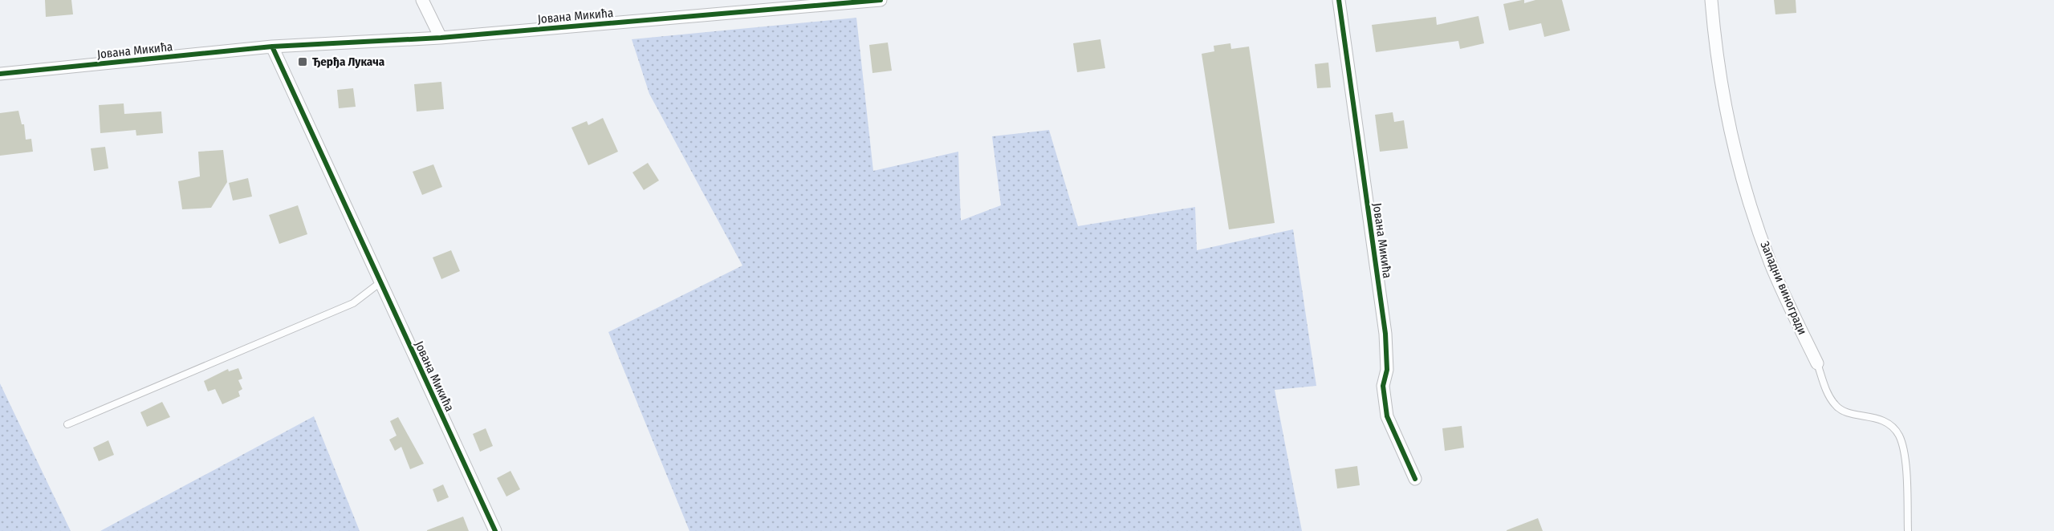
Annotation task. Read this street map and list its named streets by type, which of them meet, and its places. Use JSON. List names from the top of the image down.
{
  "streets": {
    "street": ["Јована Микића", "Западни виногради"]
  },
  "places": {
    "transit": ["Ђерђа Лукача"]
  }
}
